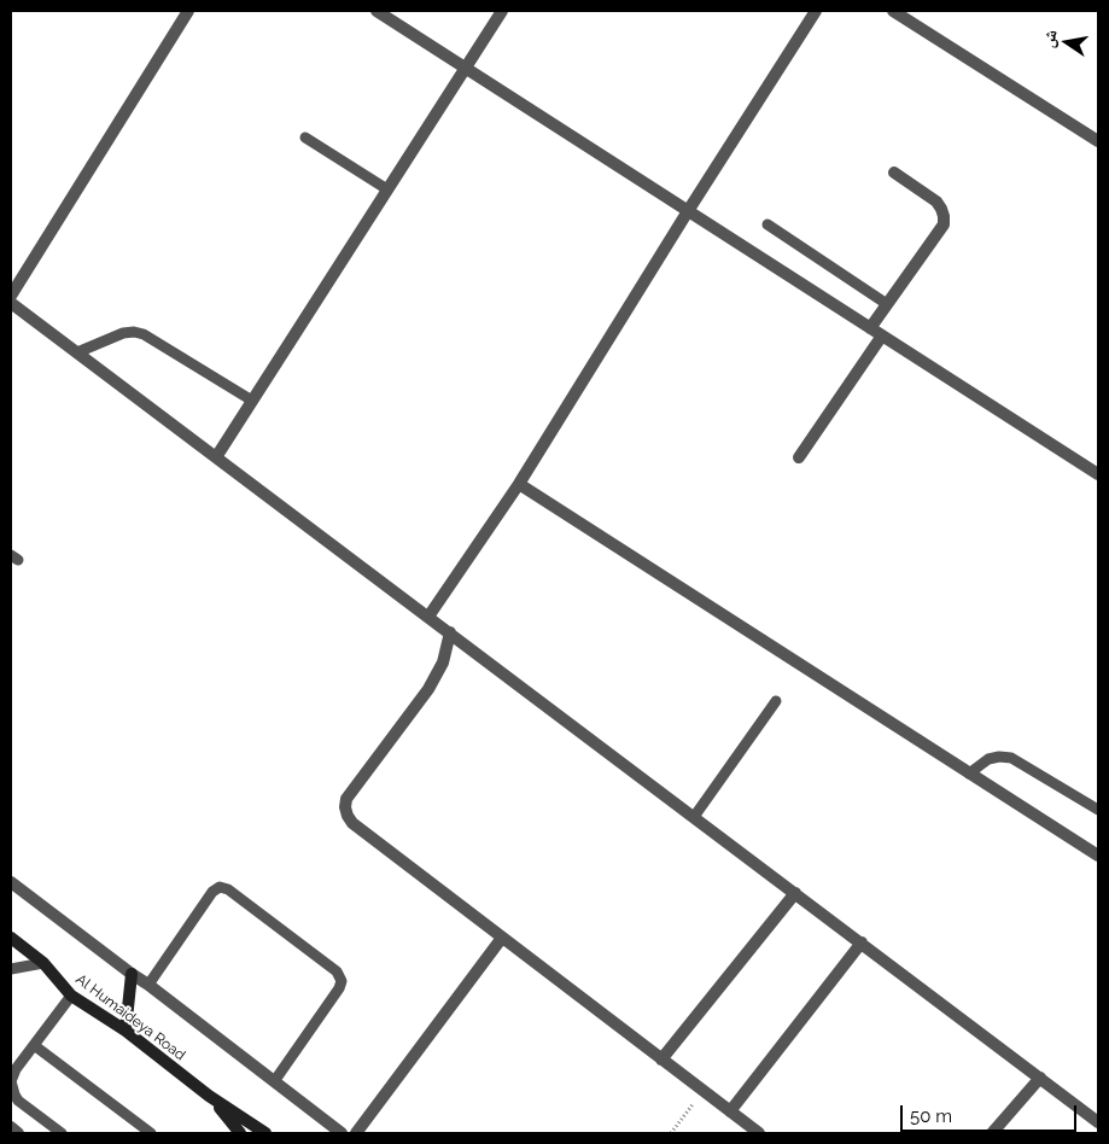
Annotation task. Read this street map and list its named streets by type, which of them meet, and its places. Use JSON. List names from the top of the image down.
{
  "streets": {
    "street": ["Al Humaideya Road"]
  },
  "scale_bar": "50 m",
  "north": "left"
}
